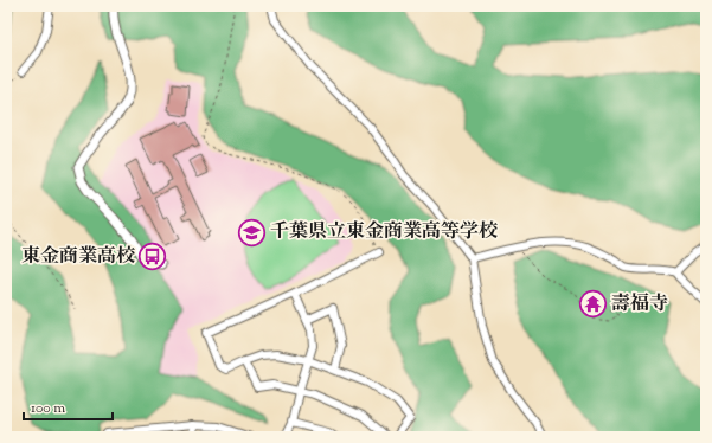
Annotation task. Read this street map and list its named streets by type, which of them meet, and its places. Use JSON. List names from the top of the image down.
{
  "places": {
    "school or university": ["千葉県立東金商業高等学校"],
    "bus stop": ["東金商業高校"],
    "temple": ["壽福寺"]
  },
  "scale_bar": "100 m"
}
